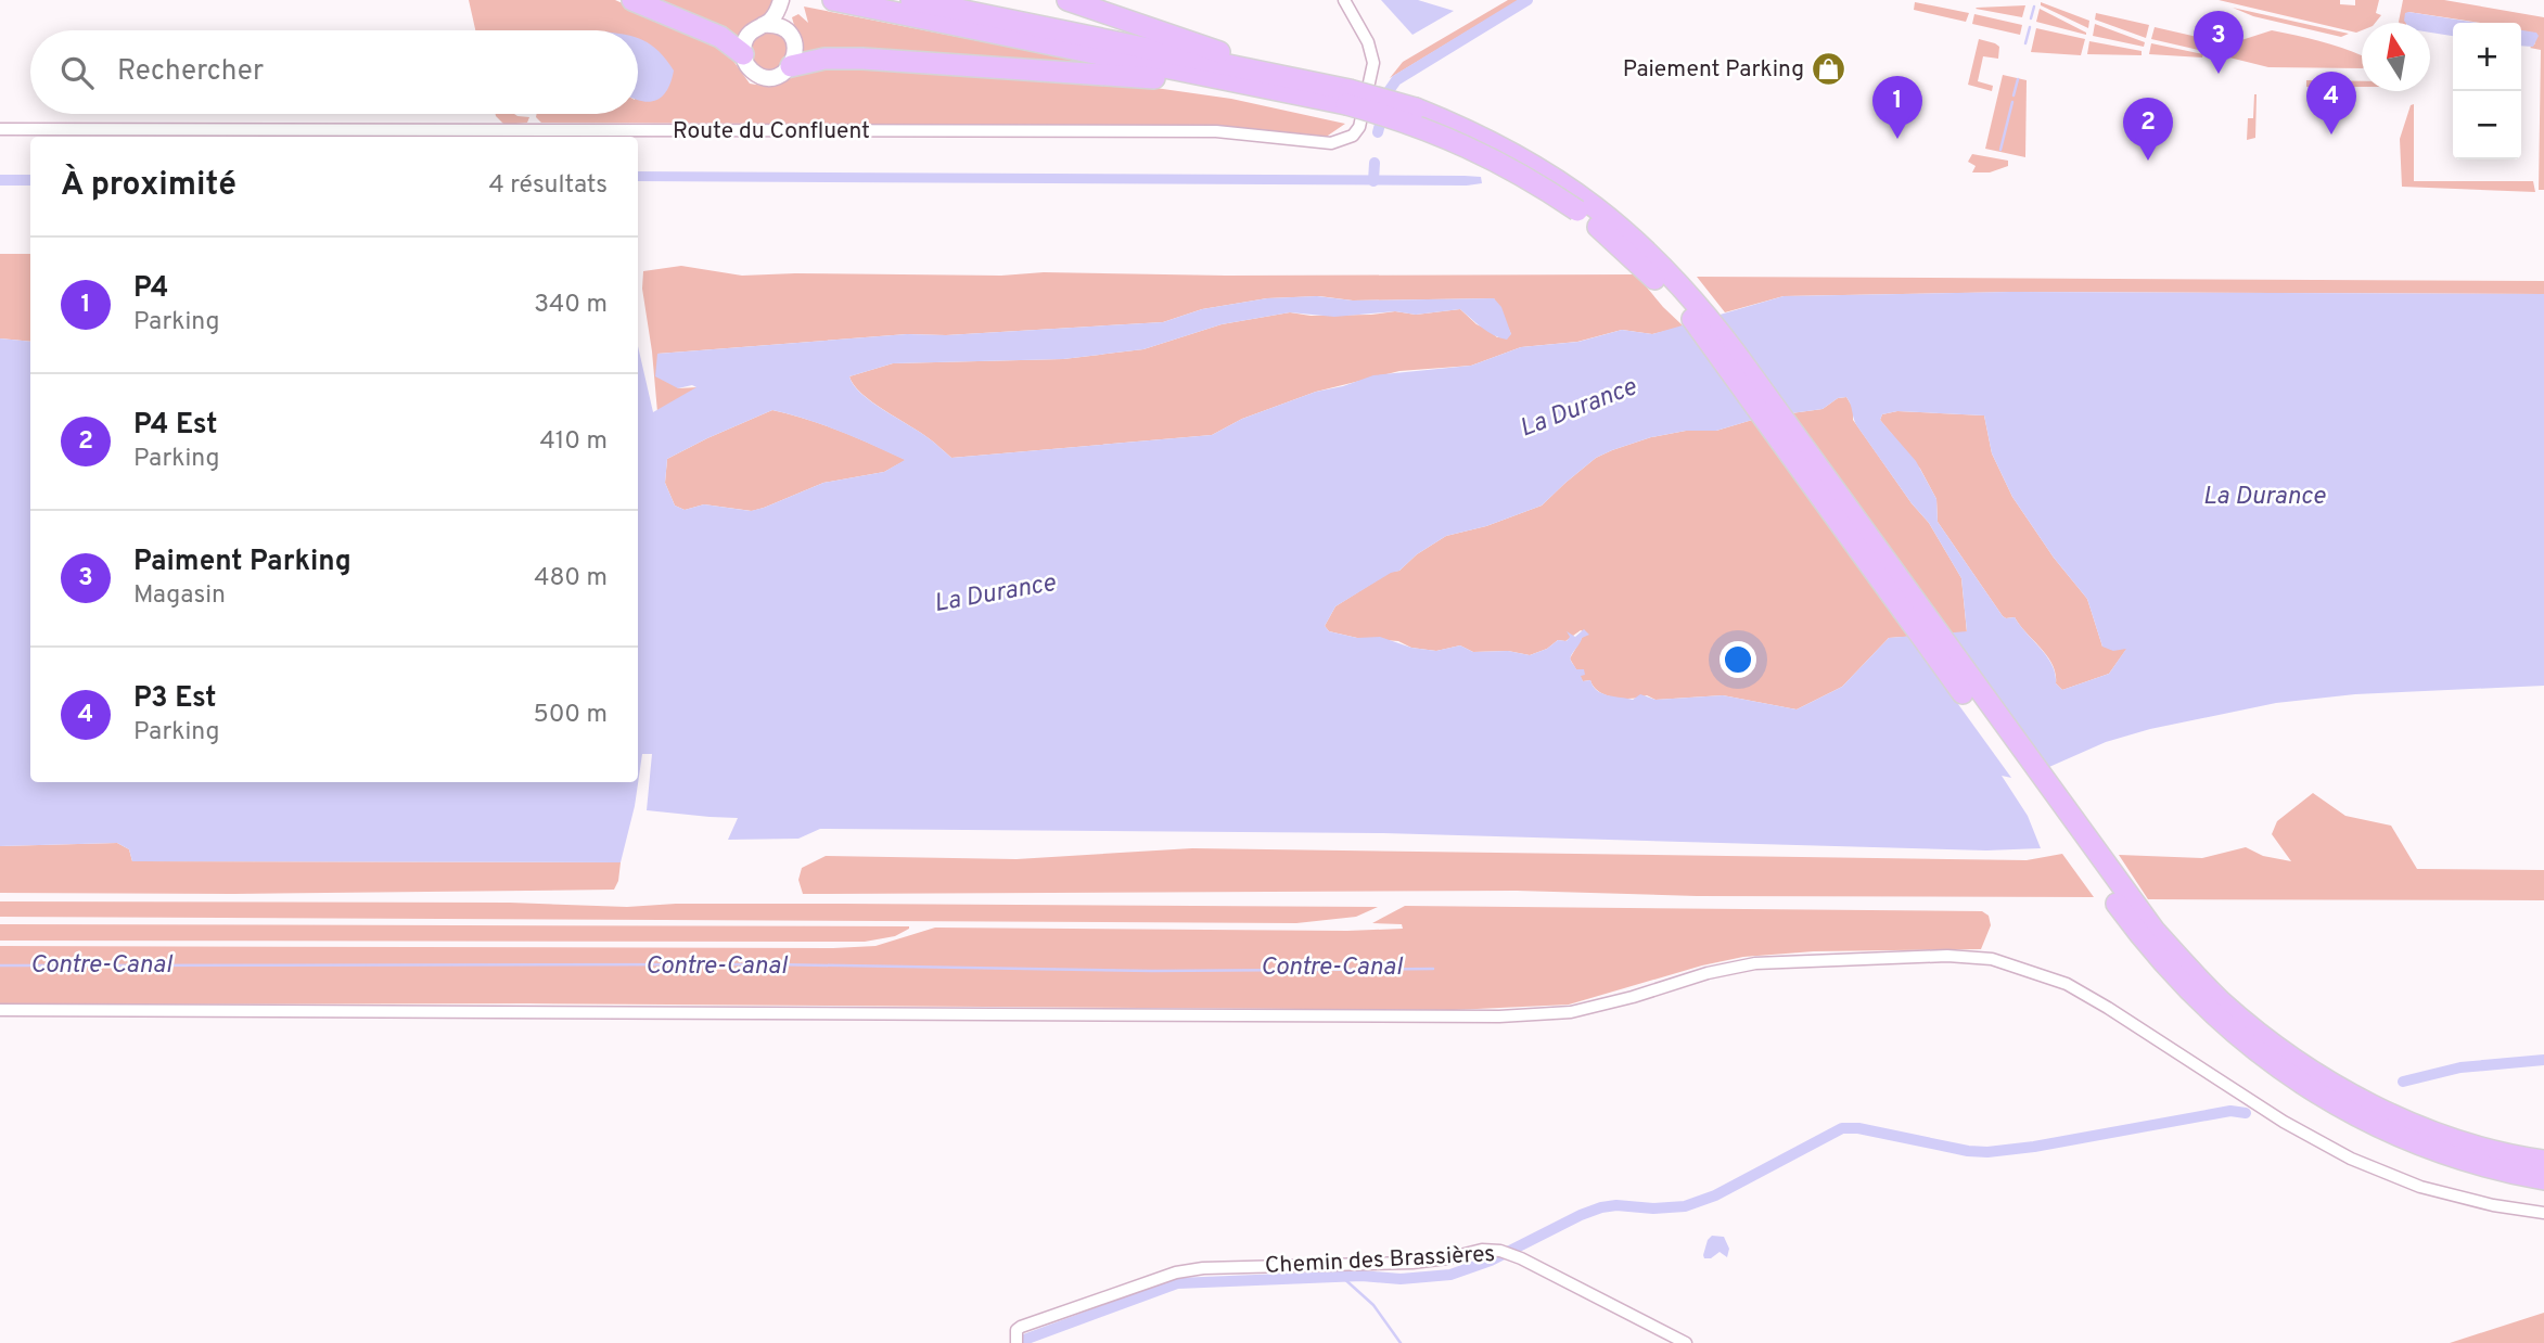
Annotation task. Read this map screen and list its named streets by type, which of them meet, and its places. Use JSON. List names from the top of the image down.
{
  "streets": {
    "street": ["Route du Confluent", "Chemin des Brassières"]
  },
  "water": ["La Durance", "Contre-Canal"],
  "places": {
    "shop": ["Paiement Parking"]
  },
  "north": "top",
  "page": {
    "pins": [
      "3",
      "4",
      "1",
      "2"
    ],
    "map_buttons": ["+", "−"],
    "search": "Rechercher",
    "heading": ["À proximité", "4 résultats"],
    "list": [
      {
        "mark": "1",
        "name": "P4",
        "note": "Parking",
        "value": "340 m"
      },
      {
        "mark": "2",
        "name": "P4 Est",
        "note": "Parking",
        "value": "410 m"
      },
      {
        "mark": "3",
        "name": "Paiment Parking",
        "note": "Magasin",
        "value": "480 m"
      },
      {
        "mark": "4",
        "name": "P3 Est",
        "note": "Parking",
        "value": "500 m"
      }
    ]
  }
}
